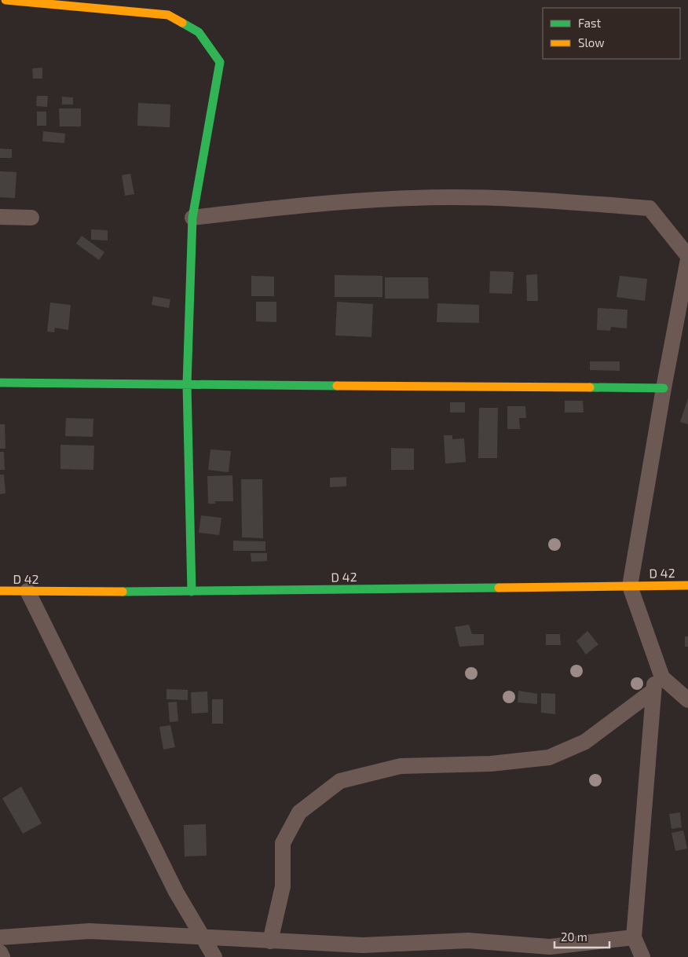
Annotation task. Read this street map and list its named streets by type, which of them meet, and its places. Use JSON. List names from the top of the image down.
{
  "streets": {
    "street": ["D 42"]
  },
  "legend": ["Fast", "Slow"],
  "scale_bar": "20 m"
}
